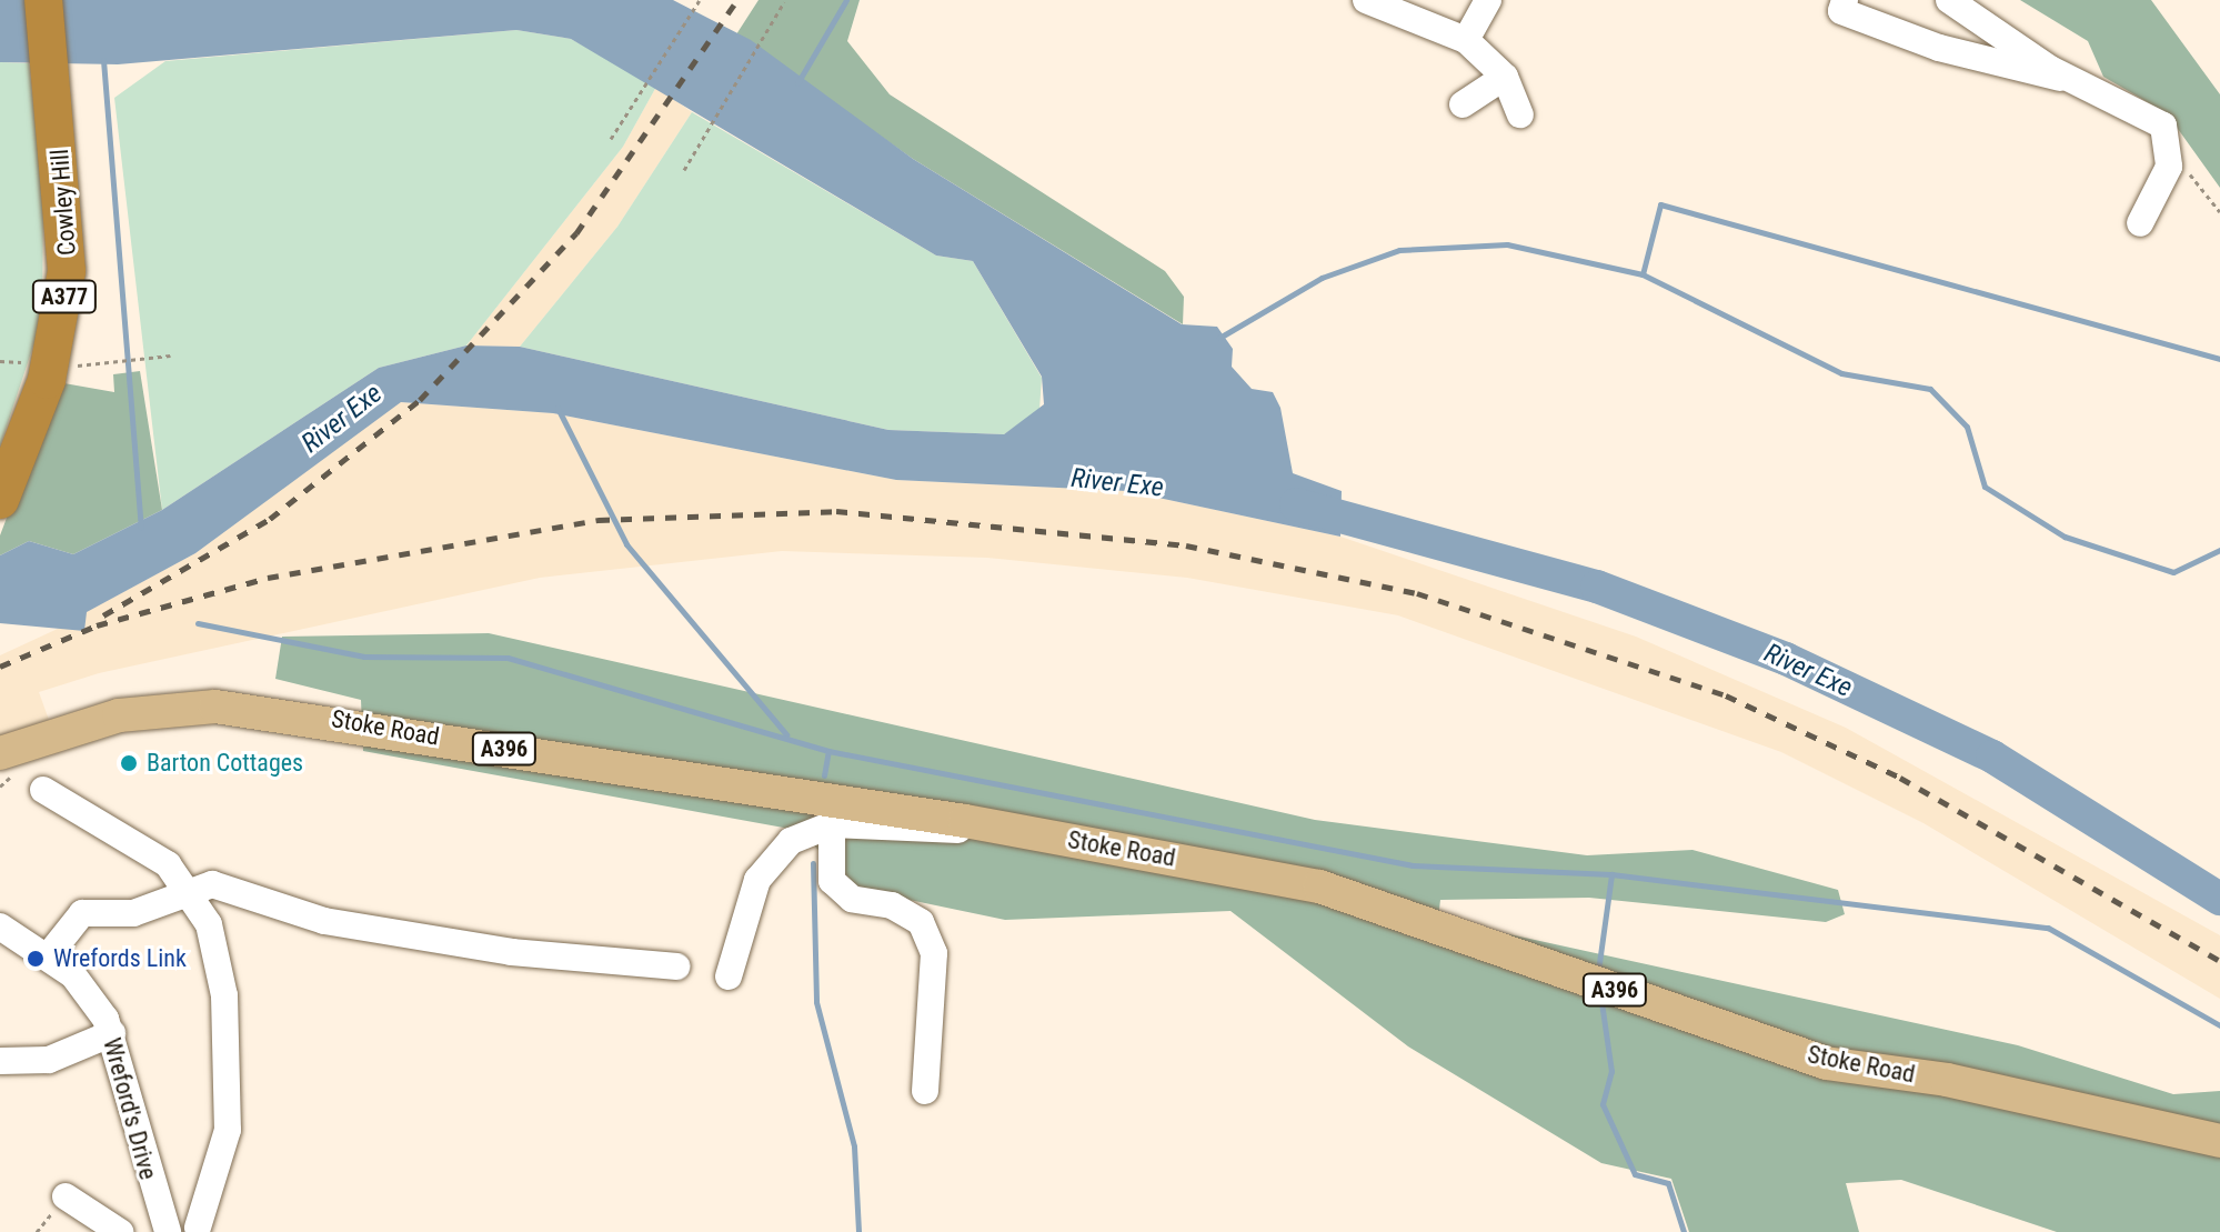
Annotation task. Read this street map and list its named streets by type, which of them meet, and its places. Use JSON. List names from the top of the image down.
{
  "streets": {
    "highway": ["Cowley Hill", "A377"],
    "main road": ["Stoke Road", "A396"],
    "street": ["Wreford's Drive"]
  },
  "water": ["River Exe"],
  "places": ["Barton Cottages", "Wrefords Link"]
}
